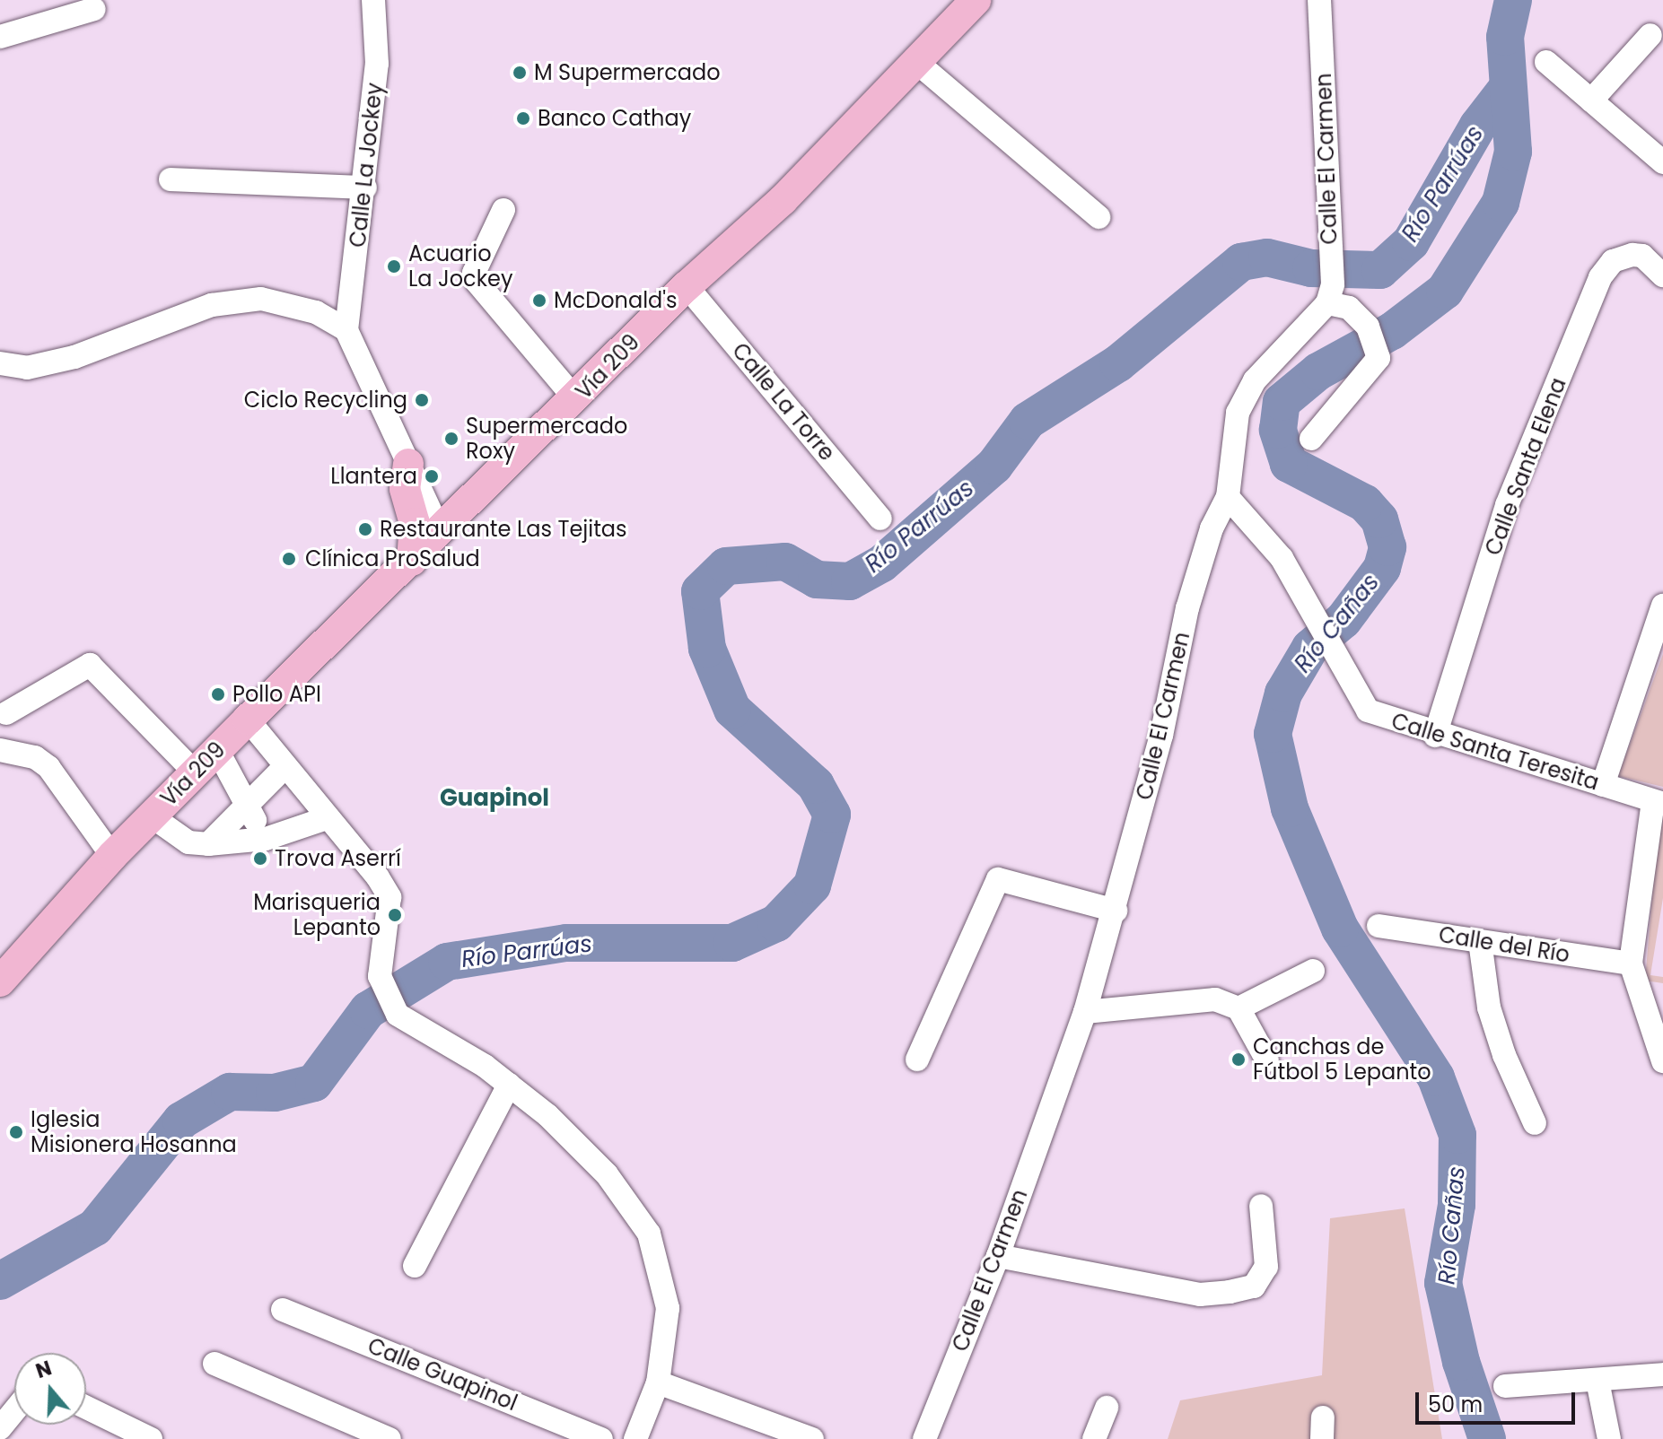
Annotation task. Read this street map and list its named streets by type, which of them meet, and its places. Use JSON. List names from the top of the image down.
{
  "streets": {
    "main road": ["Vía 209"],
    "street": [
      "Calle El Carmen",
      "Calle La Jockey",
      "Calle La Torre",
      "Calle Santa Elena",
      "Calle Santa Teresita",
      "Calle del Río",
      "Calle Guapinol"
    ]
  },
  "crossings": [
    ["Calle El Carmen", "Calle Santa Teresita"],
    ["Vía 209", "Calle La Torre"],
    ["Calle Santa Elena", "Calle Santa Teresita"]
  ],
  "districts": ["Guapinol"],
  "water": ["Río Parrúas", "Río Cañas"],
  "places": [
    "M Supermercado",
    "Banco Cathay",
    "Acuario La Jockey",
    "McDonald's",
    "Ciclo Recycling",
    "Supermercado Roxy",
    "Llantera",
    "Restaurante Las Tejitas",
    "Clínica ProSalud",
    "Pollo API",
    "Trova Aserrí",
    "Marisqueria Lepanto",
    "Canchas de Fútbol 5 Lepanto",
    "Iglesia Misionera Hosanna"
  ],
  "scale_bar": "50 m",
  "north": "top"
}
